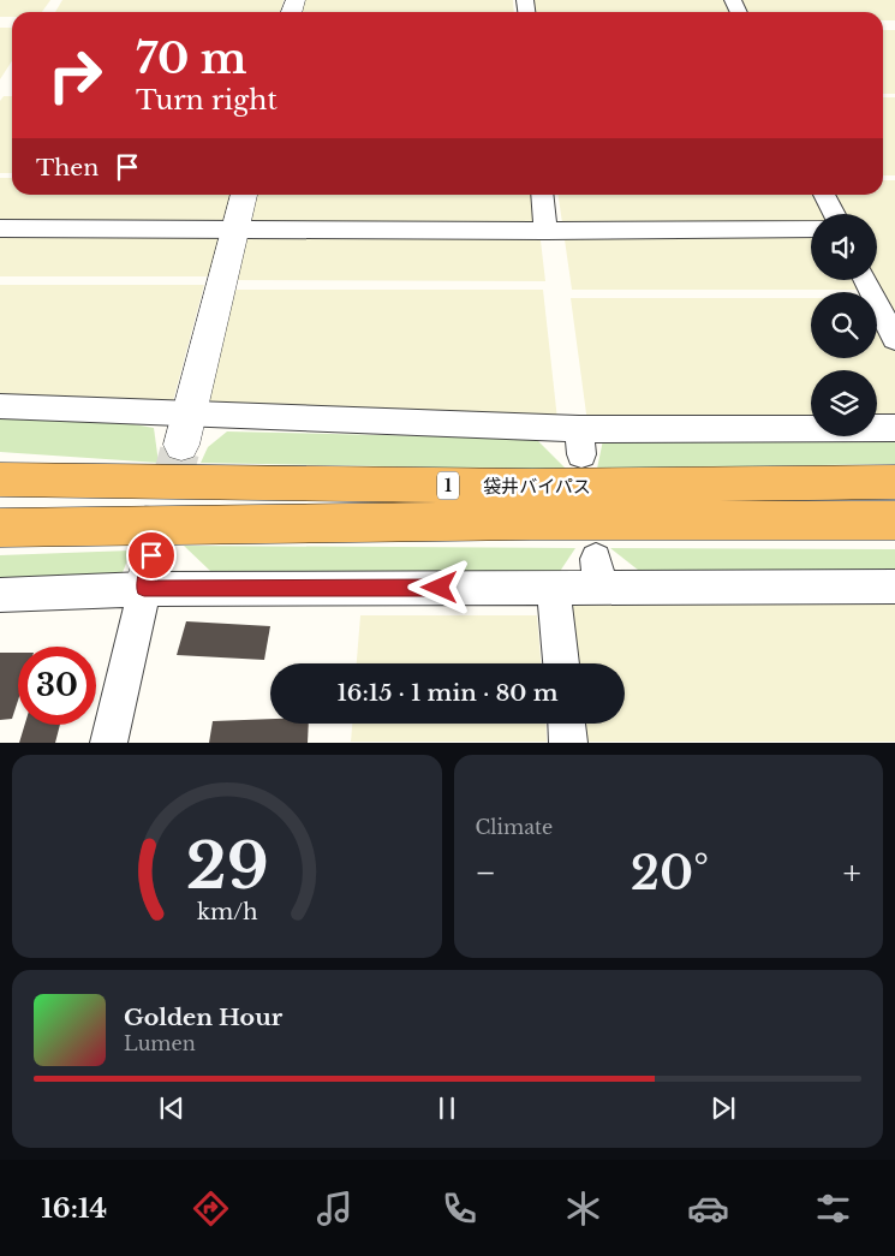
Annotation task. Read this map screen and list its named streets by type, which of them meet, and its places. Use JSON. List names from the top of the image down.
{
  "streets": {
    "highway": ["1", "袋井バイパス"]
  },
  "page": {
    "turn": ["70 m", "Turn right"],
    "then": "Then",
    "limit": "30",
    "trip": "16:15 · 1 min · 80 m",
    "tile": "Climate",
    "heat": ["−", "20°", "+"],
    "song": ["Golden Hour", "Lumen"],
    "tabs": "16:14",
    "gauge": ["29", "km/h"]
  }
}
